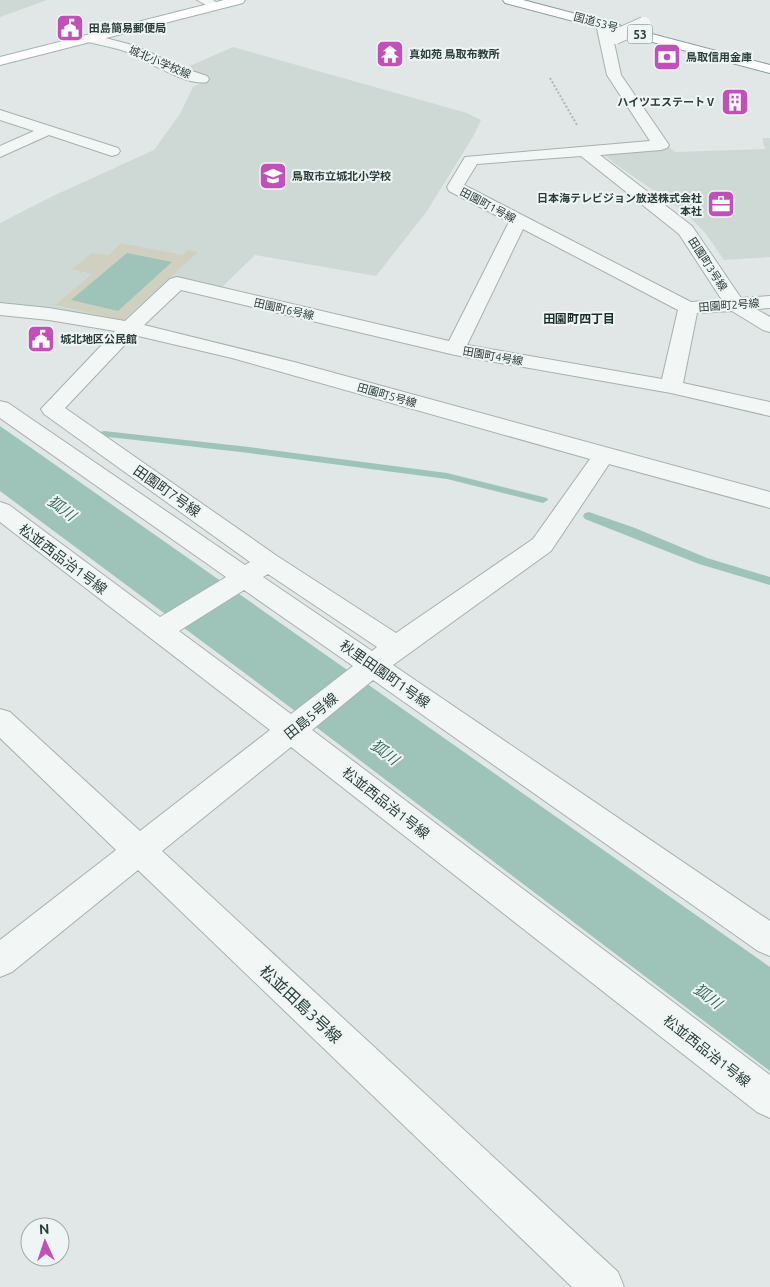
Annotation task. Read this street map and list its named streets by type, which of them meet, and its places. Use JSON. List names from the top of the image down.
{
  "streets": {
    "main road": ["国道53号", "53"],
    "street": [
      "城北小学校線",
      "田園町1号線",
      "田園町3号線",
      "田園町2号線",
      "田園町6号線",
      "田園町4号線",
      "田園町5号線",
      "田園町7号線",
      "松並西品治1号線",
      "秋里田園町1号線",
      "田島5号線",
      "松並田島3号線"
    ]
  },
  "crossings": [
    ["国道53号", "田園町1号線"],
    ["田園町1号線", "田園町3号線"],
    ["田園町1号線", "田園町2号線"],
    ["田園町1号線", "田園町4号線"],
    ["田園町3号線", "田園町2号線"],
    ["田園町6号線", "田園町4号線"],
    ["田園町6号線", "田園町5号線"],
    ["田園町6号線", "田園町7号線"],
    ["田園町5号線", "田園町7号線"],
    ["田園町5号線", "田島5号線"],
    ["松並西品治1号線", "田島5号線"],
    ["秋里田園町1号線", "田島5号線"],
    ["田島5号線", "松並田島3号線"]
  ],
  "districts": ["田園町四丁目"],
  "water": ["狐川"],
  "places": {
    "public building": ["田島簡易郵便局", "城北地区公民館"],
    "temple": ["真如苑 鳥取布教所"],
    "bank": ["鳥取信用金庫"],
    "building": ["ハイツエステートⅤ"],
    "school or university": ["鳥取市立城北小学校"],
    "office": ["日本海テレビジョン放送株式会社 本社"]
  },
  "north": "top"
}
